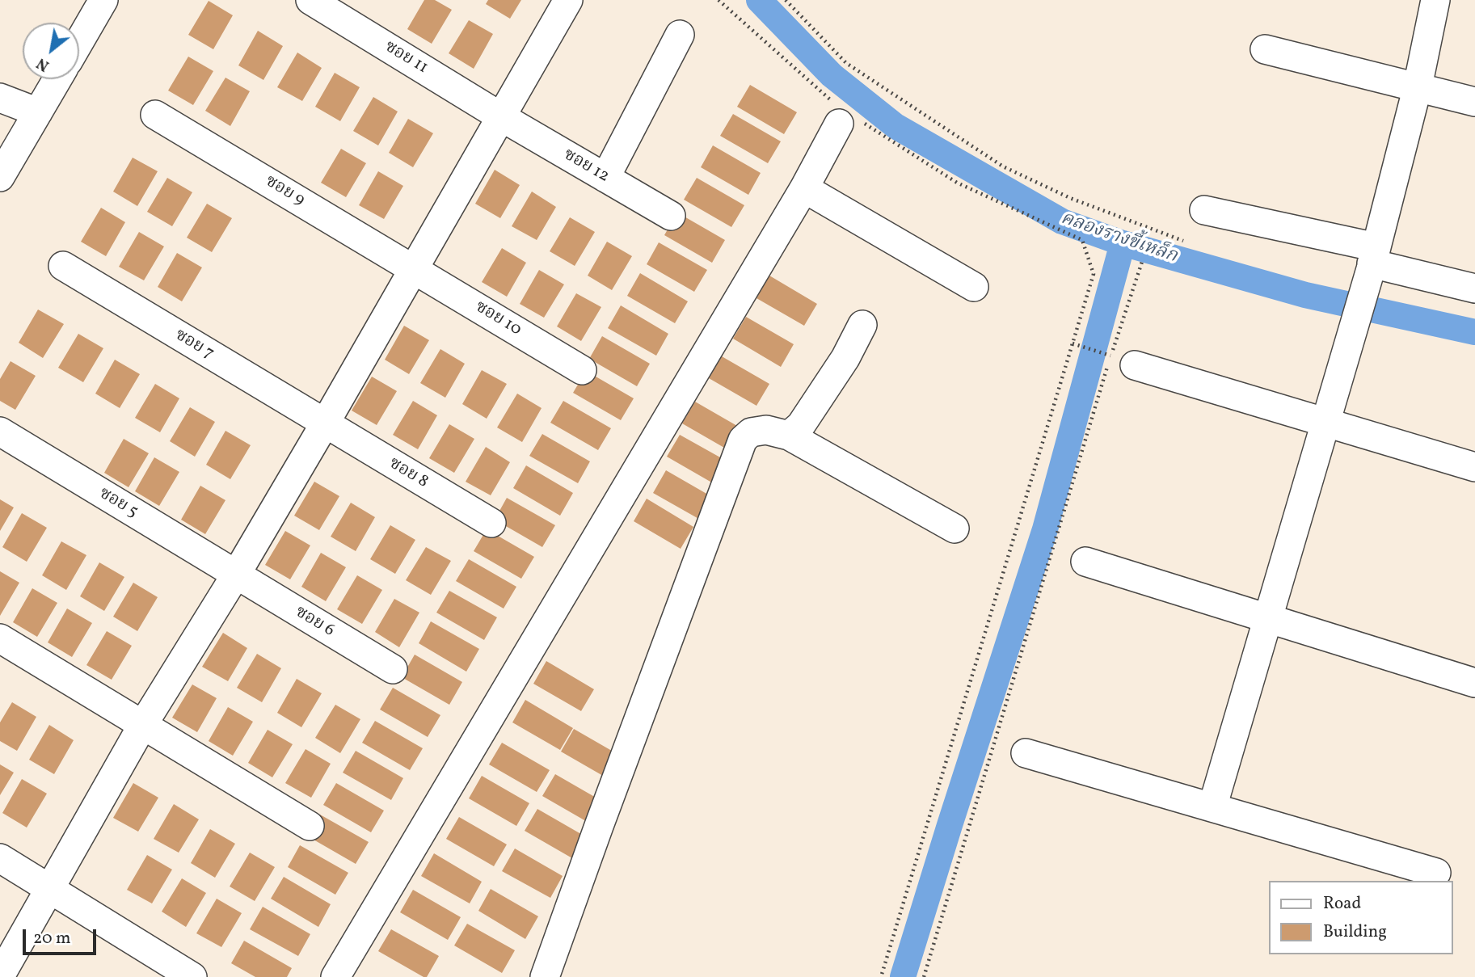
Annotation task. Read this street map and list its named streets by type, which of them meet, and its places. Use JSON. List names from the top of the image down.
{
  "streets": {
    "street": [
      "ซอย 11",
      "ซอย 12",
      "ซอย 9",
      "ซอย 10",
      "ซอย 7",
      "ซอย 8",
      "ซอย 5",
      "ซอย 6"
    ]
  },
  "crossings": [
    ["ซอย 11", "ซอย 12"],
    ["ซอย 9", "ซอย 10"],
    ["ซอย 7", "ซอย 8"],
    ["ซอย 5", "ซอย 6"]
  ],
  "water": ["คลองรางขี้เหล็ก"],
  "legend": ["Road", "Building"],
  "scale_bar": "20 m",
  "north": "bottom left"
}
